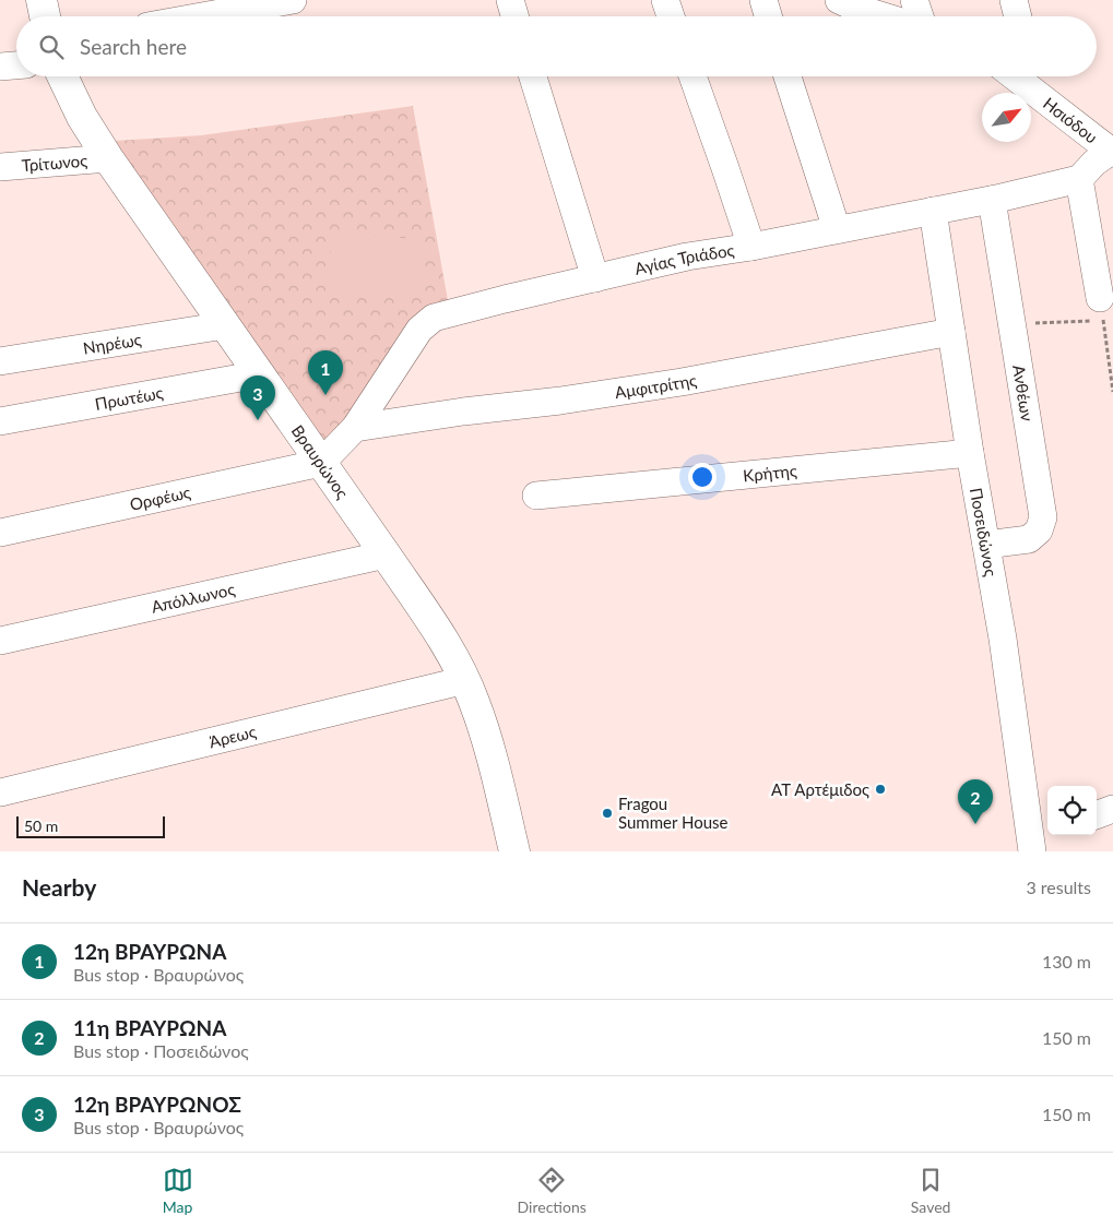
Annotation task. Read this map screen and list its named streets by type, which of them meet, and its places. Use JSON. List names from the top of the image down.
{
  "streets": {
    "main road": ["Βραυρώνος"],
    "street": [
      "Ησιόδου",
      "Τρίτωνος",
      "Αγίας Τριάδος",
      "Νηρέως",
      "Αμφιτρίτης",
      "Ανθέων",
      "Πρωτέως",
      "Κρήτης",
      "Ορφέως",
      "Ποσειδώνος",
      "Απόλλωνος",
      "Άρεως"
    ]
  },
  "crossings": [
    ["Τρίτωνος", "Βραυρώνος"],
    ["Αγίας Τριάδος", "Αμφιτρίτης"],
    ["Αγίας Τριάδος", "Ανθέων"],
    ["Αγίας Τριάδος", "Βραυρώνος"],
    ["Αγίας Τριάδος", "Ορφέως"],
    ["Αγίας Τριάδος", "Ποσειδώνος"],
    ["Νηρέως", "Βραυρώνος"],
    ["Αμφιτρίτης", "Ποσειδώνος"],
    ["Ανθέων", "Ποσειδώνος"],
    ["Πρωτέως", "Βραυρώνος"],
    ["Βραυρώνος", "Ορφέως"],
    ["Βραυρώνος", "Απόλλωνος"],
    ["Βραυρώνος", "Άρεως"],
    ["Κρήτης", "Ποσειδώνος"]
  ],
  "places": ["ΑΤ Αρτέμιδος", "Fragou Summer House"],
  "scale_bar": "50 m",
  "north": "top right",
  "page": {
    "search": "Search here",
    "pins": ["1", "3", "2"],
    "scale": "50 m",
    "heading": ["Nearby", "3 results"],
    "list": [
      {
        "mark": "1",
        "name": "12η ΒΡΑΥΡΩΝΑ",
        "note": "Bus stop · Βραυρώνος",
        "value": "130 m"
      },
      {
        "mark": "2",
        "name": "11η ΒΡΑΥΡΩΝΑ",
        "note": "Bus stop · Ποσειδώνος",
        "value": "150 m"
      },
      {
        "mark": "3",
        "name": "12η ΒΡΑΥΡΩΝΟΣ",
        "note": "Bus stop · Βραυρώνος",
        "value": "150 m"
      }
    ],
    "nav": ["Map", "Directions", "Saved"]
  }
}
